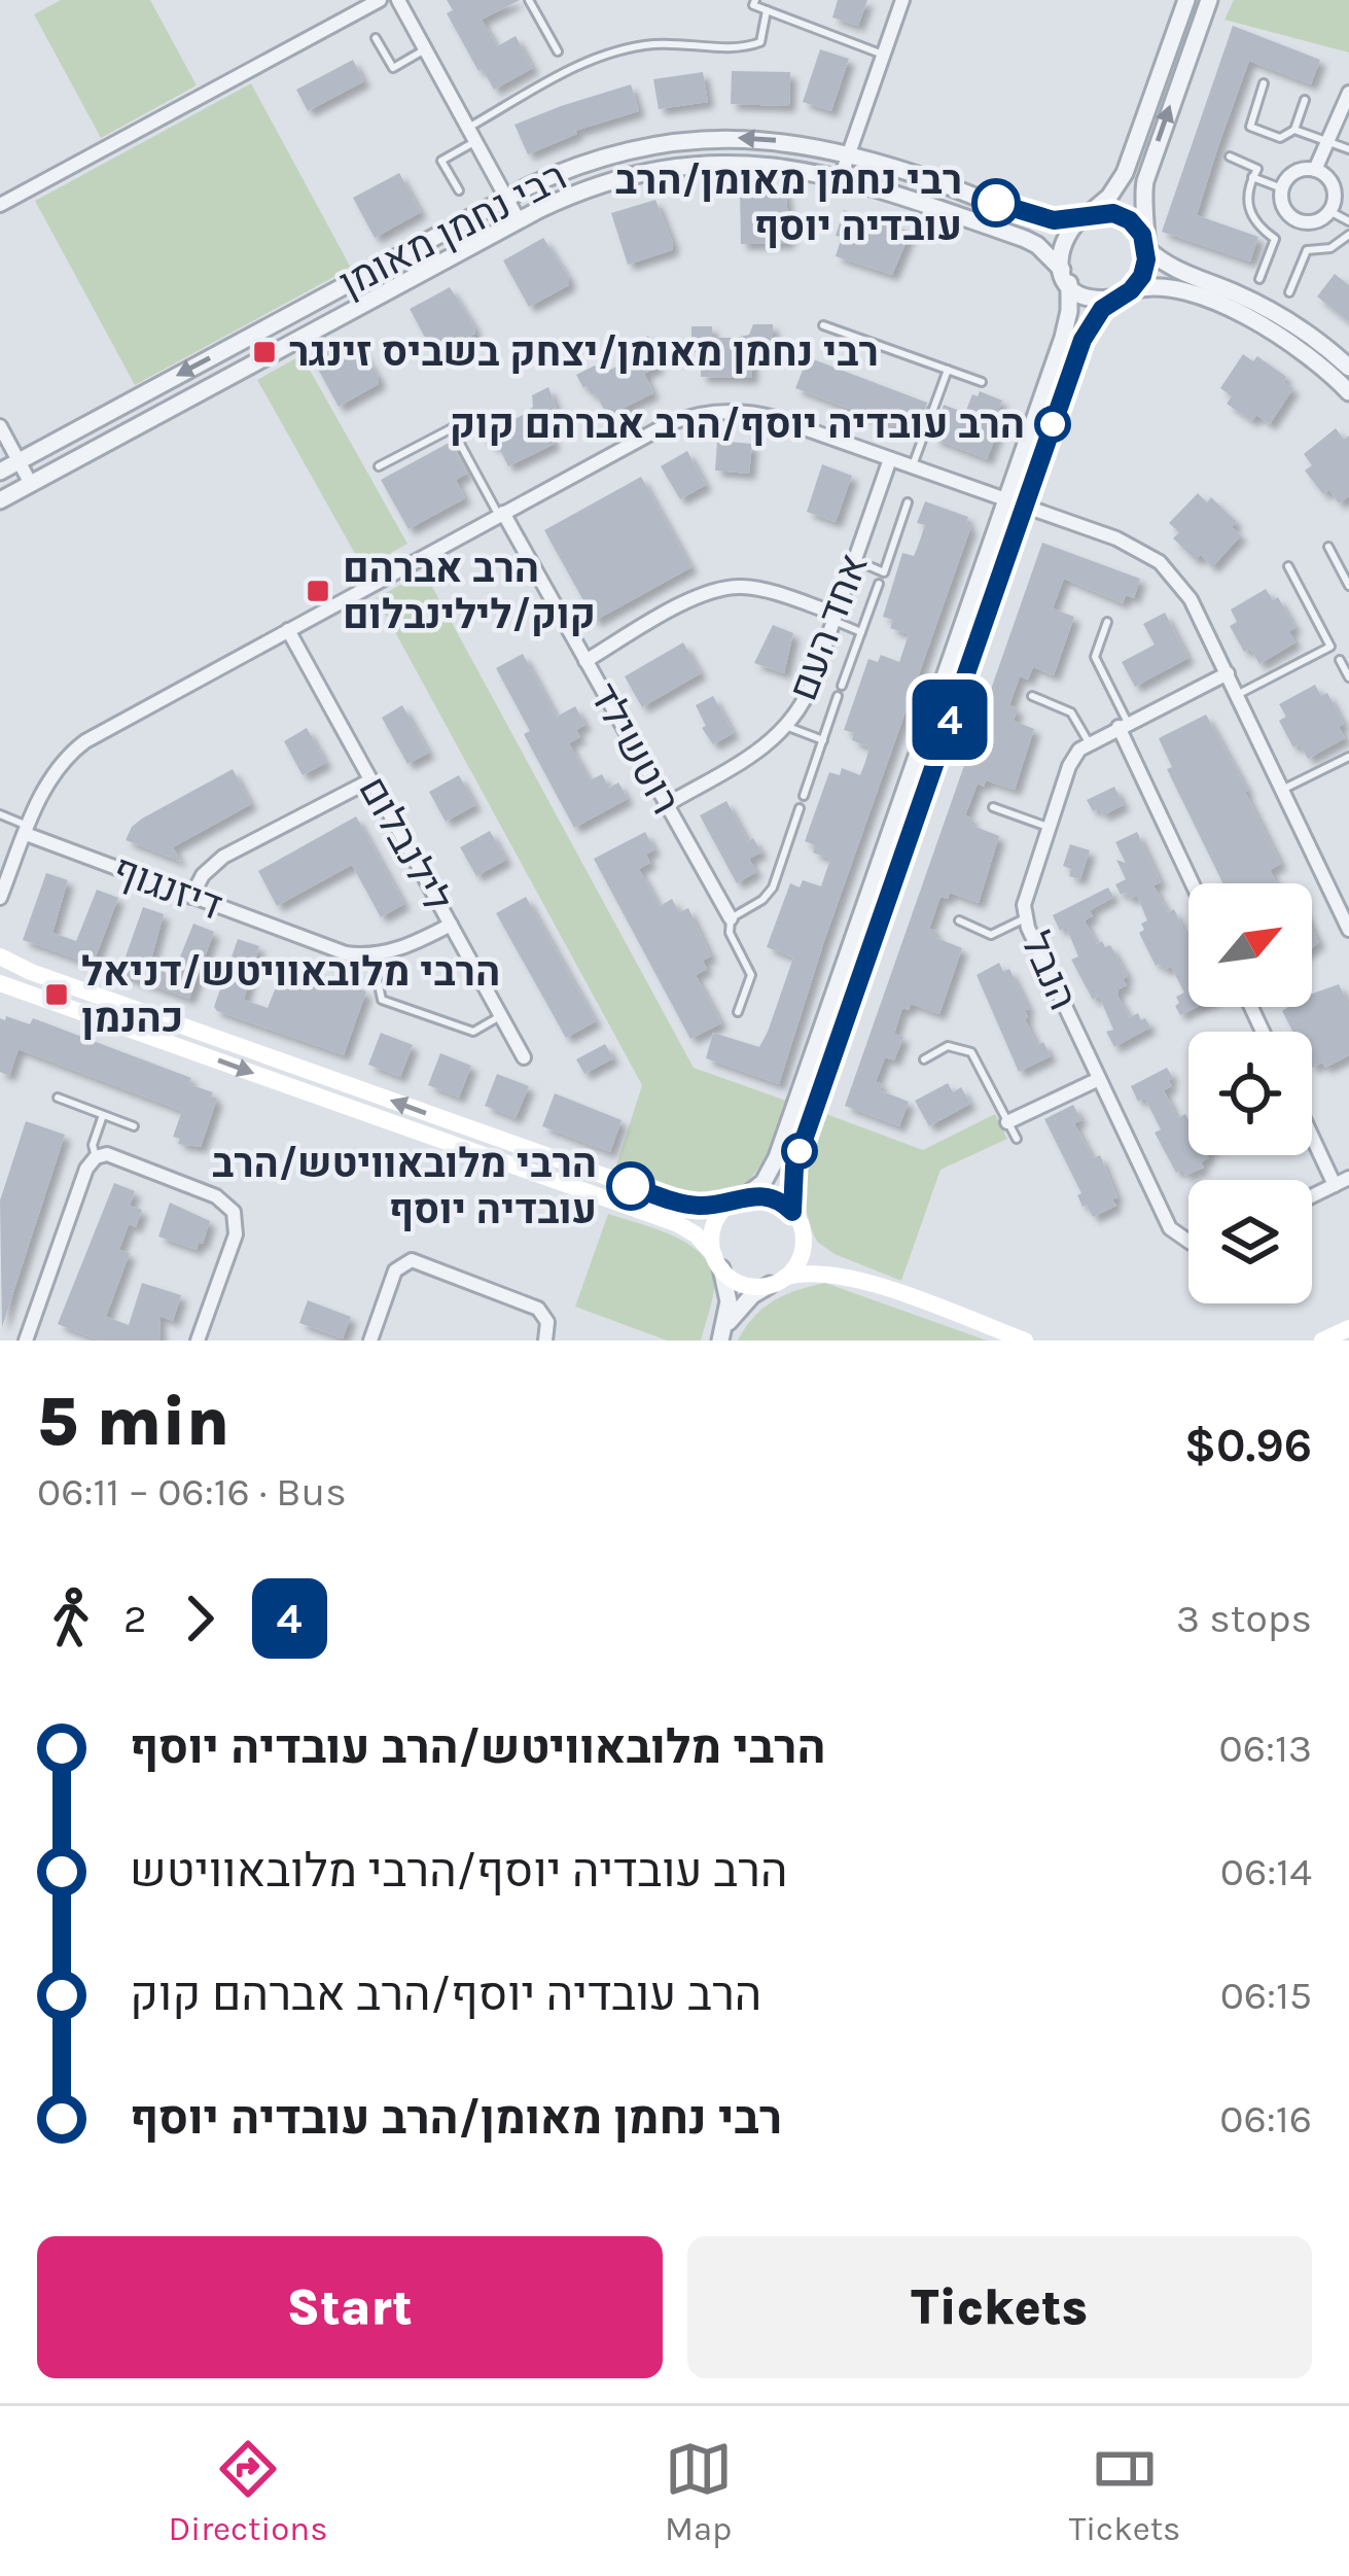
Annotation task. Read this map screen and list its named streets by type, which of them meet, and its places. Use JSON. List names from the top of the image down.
{
  "streets": {
    "street": [
      "רבי נחמן מאומן",
      "אחד העם",
      "רוטשילד",
      "לילנבלום",
      "דיזנגוף",
      "הנבל"
    ]
  },
  "crossings": [
    ["אחד העם", "רוטשילד"]
  ],
  "places": {
    "other": ["רבי נחמן מאומן/הרב עובדיה יוסף", "הרב עובדיה יוסף/הרב אברהם קוק", "הרבי מלובאוויטש/הרב עובדיה יוסף"],
    "transit": ["רבי נחמן מאומן/יצחק בשביס זינגר", "הרב אברהם קוק/לילינבלום", "הרבי מלובאוויטש/דניאל כהנמן"]
  },
  "lines": ["bus line 4"],
  "north": "top right",
  "page": {
    "on_map": "4",
    "heading": ["5 min", "06:11 – 06:16 · Bus", "$0.96"],
    "legs": ["2", "4", "3 stops"],
    "list": [
      {
        "name": "הרבי מלובאוויטש/הרב עובדיה יוסף",
        "value": "06:13"
      },
      {
        "name": "הרב עובדיה יוסף/הרבי מלובאוויטש",
        "value": "06:14"
      },
      {
        "name": "הרב עובדיה יוסף/הרב אברהם קוק",
        "value": "06:15"
      },
      {
        "name": "רבי נחמן מאומן/הרב עובדיה יוסף",
        "value": "06:16"
      }
    ],
    "buttons": ["Start", "Tickets"],
    "tabs": ["Directions", "Map", "Tickets"]
  }
}
